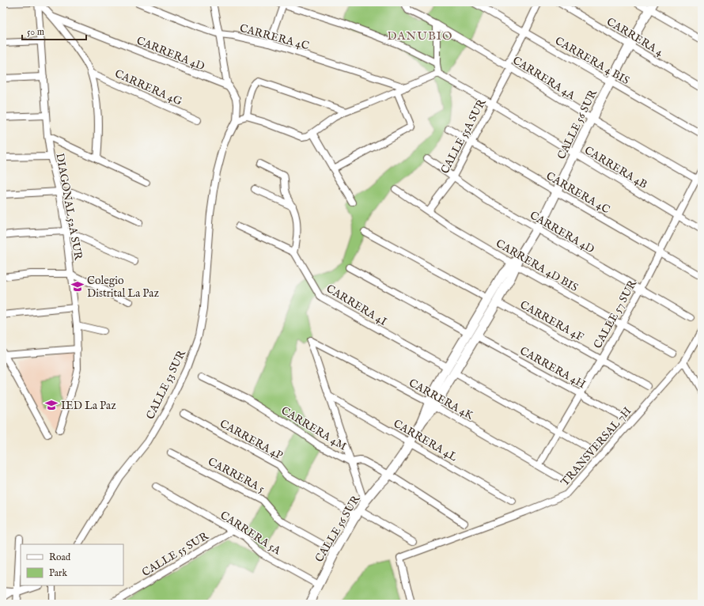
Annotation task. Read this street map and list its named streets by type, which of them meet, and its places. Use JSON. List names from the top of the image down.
{
  "streets": {
    "street": [
      "CARRERA 4C",
      "CARRERA 4",
      "CARRERA 4D",
      "CARRERA 4 BIS",
      "CARRERA 4A",
      "CARRERA 4G",
      "CALLE 56 SUR",
      "CALLE 55A SUR",
      "CARRERA 4B",
      "DIAGONAL 52A SUR",
      "CARRERA 4D BIS",
      "CARRERA 4I",
      "CALLE 57 SUR",
      "CARRERA 4F",
      "CARRERA 4H",
      "CALLE 53 SUR",
      "CARRERA 4K",
      "CARRERA 4M",
      "CARRERA 4P",
      "CARRERA 4L",
      "TRANSVERSAL 7H",
      "CARRERA 5",
      "CARRERA 5A",
      "CALLE 55 SUR"
    ]
  },
  "crossings": [
    ["CARRERA 4C", "CALLE 56 SUR"],
    ["CARRERA 4C", "CALLE 55A SUR"],
    ["CARRERA 4C", "CALLE 57 SUR"],
    ["CARRERA 4", "CALLE 56 SUR"],
    ["CARRERA 4D", "CALLE 56 SUR"],
    ["CARRERA 4D", "CALLE 55A SUR"],
    ["CARRERA 4D", "CALLE 57 SUR"],
    ["CARRERA 4 BIS", "CALLE 56 SUR"],
    ["CARRERA 4 BIS", "CALLE 55A SUR"],
    ["CARRERA 4A", "CALLE 56 SUR"],
    ["CARRERA 4A", "CALLE 55A SUR"],
    ["CARRERA 4A", "CALLE 57 SUR"],
    ["CALLE 56 SUR", "CARRERA 4B"],
    ["CALLE 56 SUR", "CARRERA 4D BIS"],
    ["CALLE 56 SUR", "CARRERA 4I"],
    ["CALLE 56 SUR", "CARRERA 4F"],
    ["CALLE 56 SUR", "CARRERA 4H"],
    ["CALLE 56 SUR", "CARRERA 4K"],
    ["CALLE 56 SUR", "CARRERA 4M"],
    ["CALLE 56 SUR", "CARRERA 4P"],
    ["CALLE 56 SUR", "CARRERA 4L"],
    ["CALLE 56 SUR", "CARRERA 5"],
    ["CALLE 56 SUR", "CARRERA 5A"],
    ["CALLE 55A SUR", "CARRERA 4B"],
    ["CALLE 55A SUR", "CARRERA 4D BIS"],
    ["CARRERA 4B", "CALLE 57 SUR"],
    ["CARRERA 4D BIS", "CALLE 57 SUR"],
    ["CARRERA 4I", "CALLE 57 SUR"],
    ["CALLE 57 SUR", "CARRERA 4F"],
    ["CALLE 57 SUR", "CARRERA 4H"],
    ["CALLE 57 SUR", "CARRERA 4K"],
    ["CARRERA 4K", "CARRERA 4L"],
    ["CARRERA 5A", "CALLE 55 SUR"]
  ],
  "districts": ["DANUBIO"],
  "places": {
    "school or university": ["Colegio Distrital La Paz", "IED La Paz"]
  },
  "legend": ["Road", "Park"],
  "scale_bar": "50 m"
}
